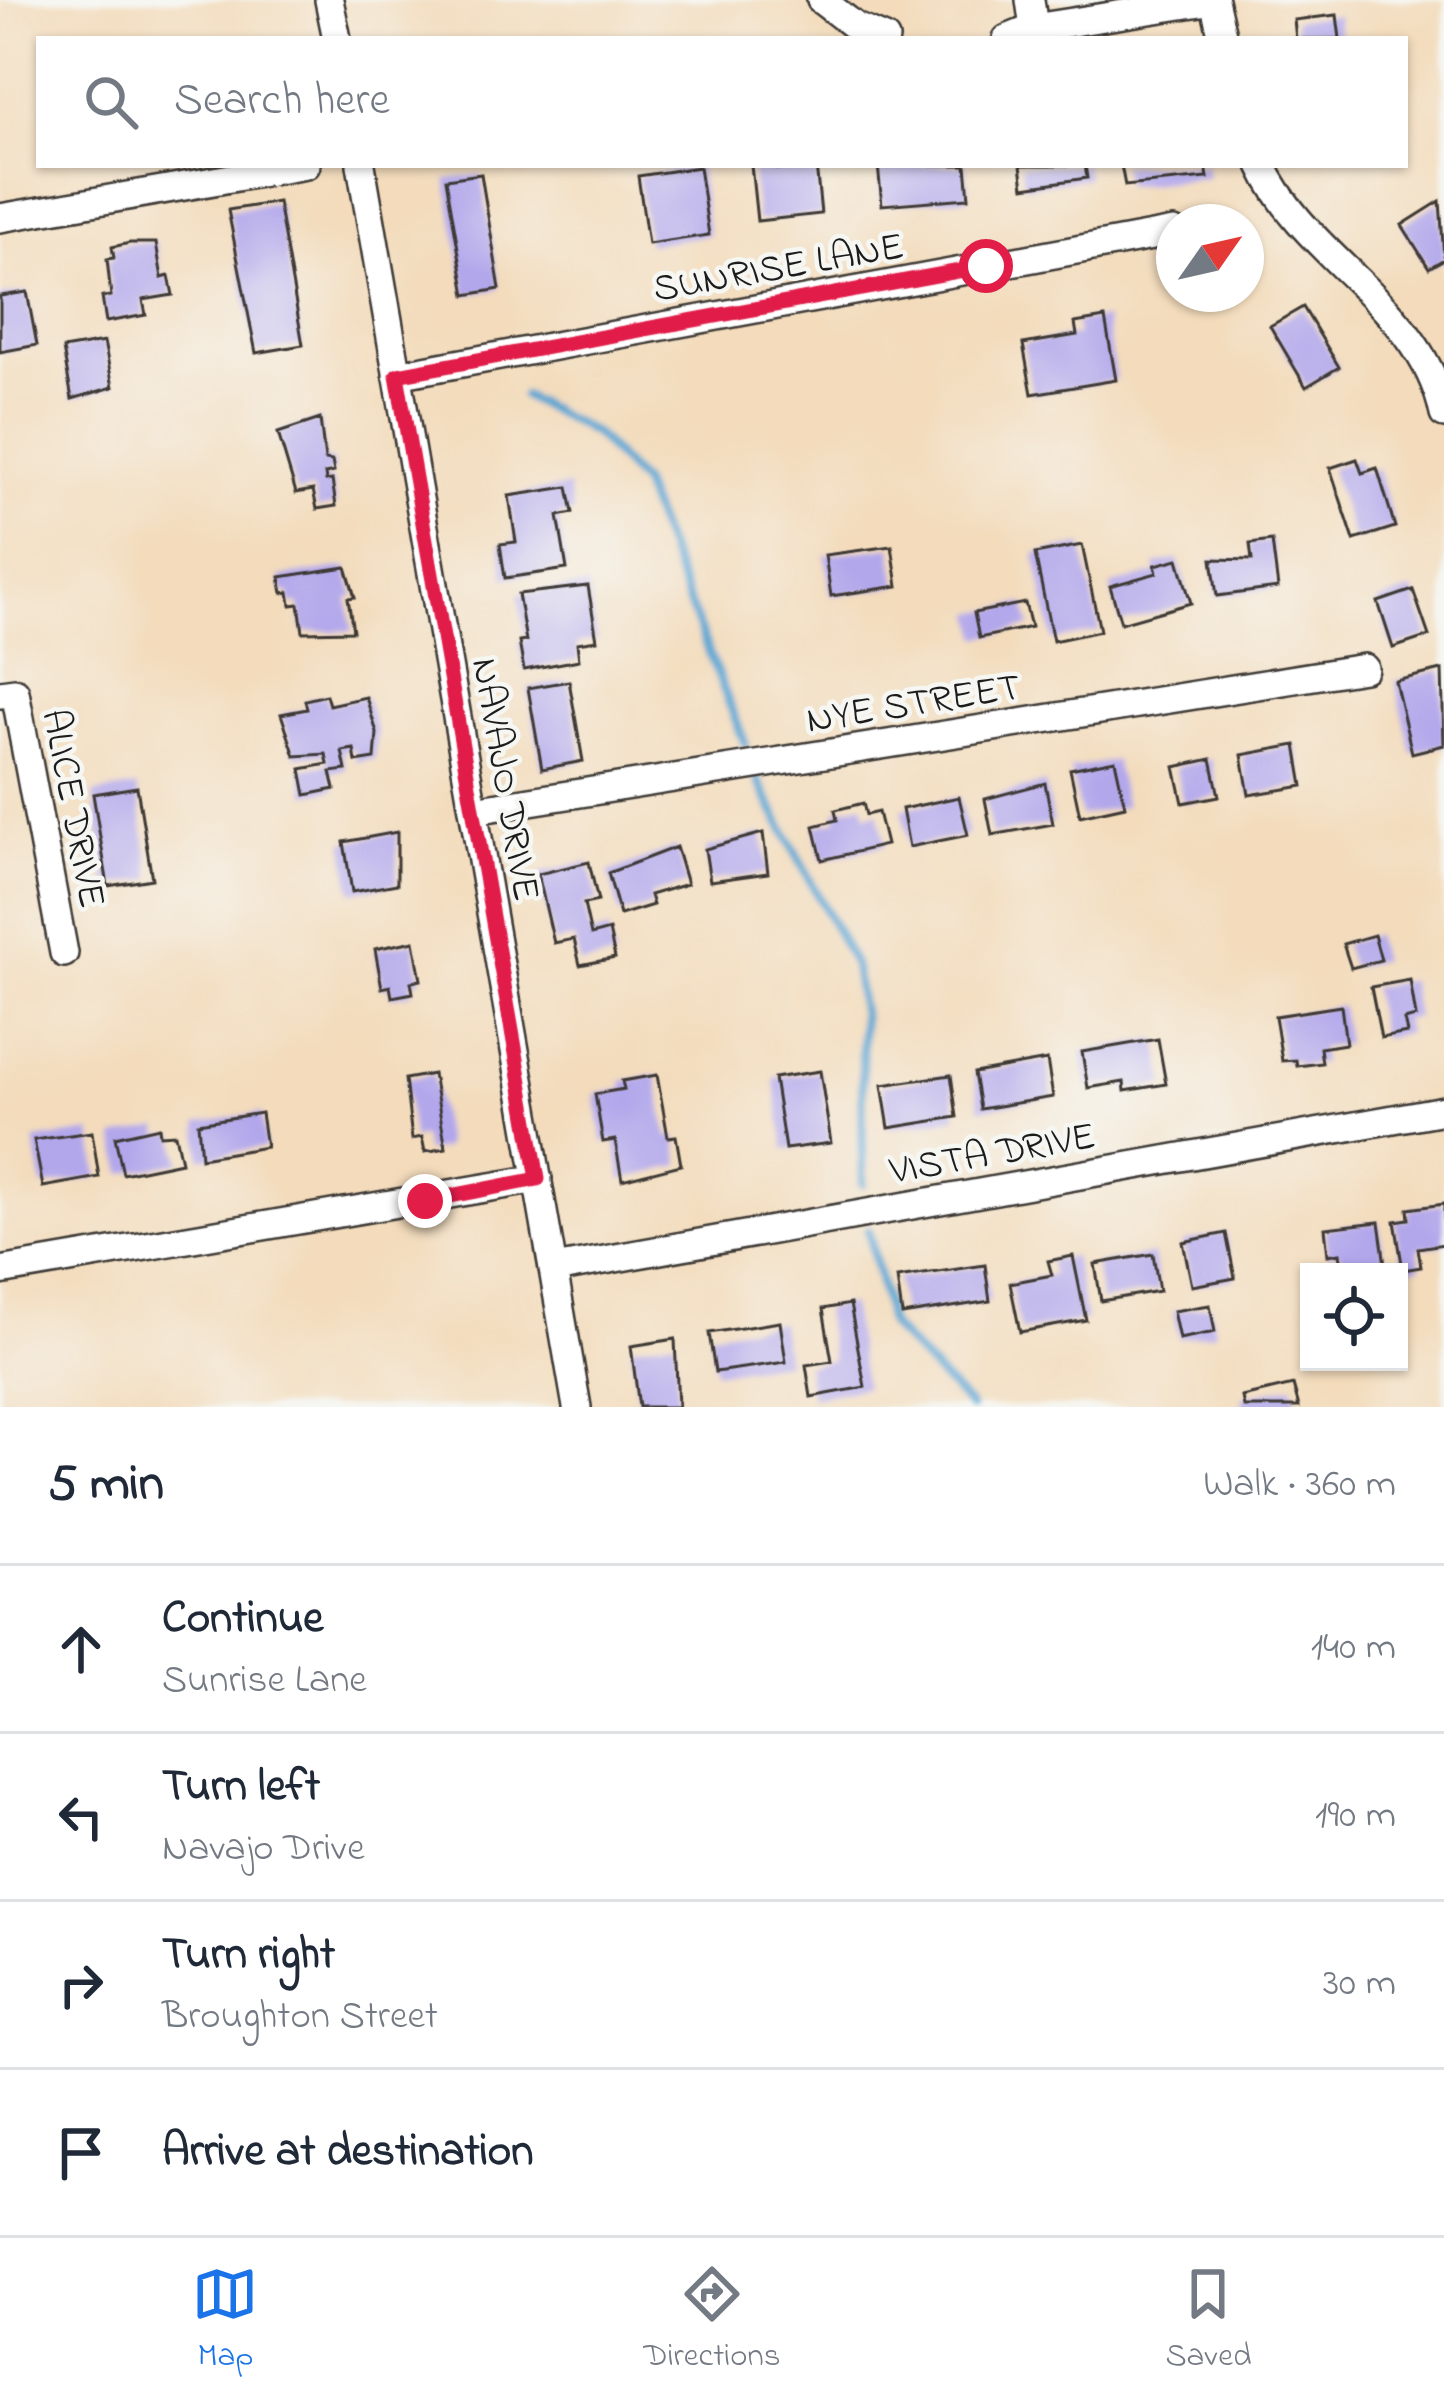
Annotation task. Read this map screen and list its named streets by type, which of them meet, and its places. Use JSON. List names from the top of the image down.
{
  "streets": {
    "street": [
      "SUNRISE LANE",
      "NYE STREET",
      "NAVAJO DRIVE",
      "ALICE DRIVE",
      "VISTA DRIVE"
    ]
  },
  "crossings": [
    ["SUNRISE LANE", "NAVAJO DRIVE"],
    ["NYE STREET", "NAVAJO DRIVE"],
    ["NAVAJO DRIVE", "VISTA DRIVE"]
  ],
  "north": "top right",
  "page": {
    "search": "Search here",
    "heading": ["5 min", "Walk · 360 m"],
    "list": [
      ["Continue", "Sunrise Lane", "140 m"],
      ["Turn left", "Navajo Drive", "190 m"],
      ["Turn right", "Broughton Street", "30 m"],
      "Arrive at destination"
    ],
    "nav": ["Map", "Directions", "Saved"]
  }
}
